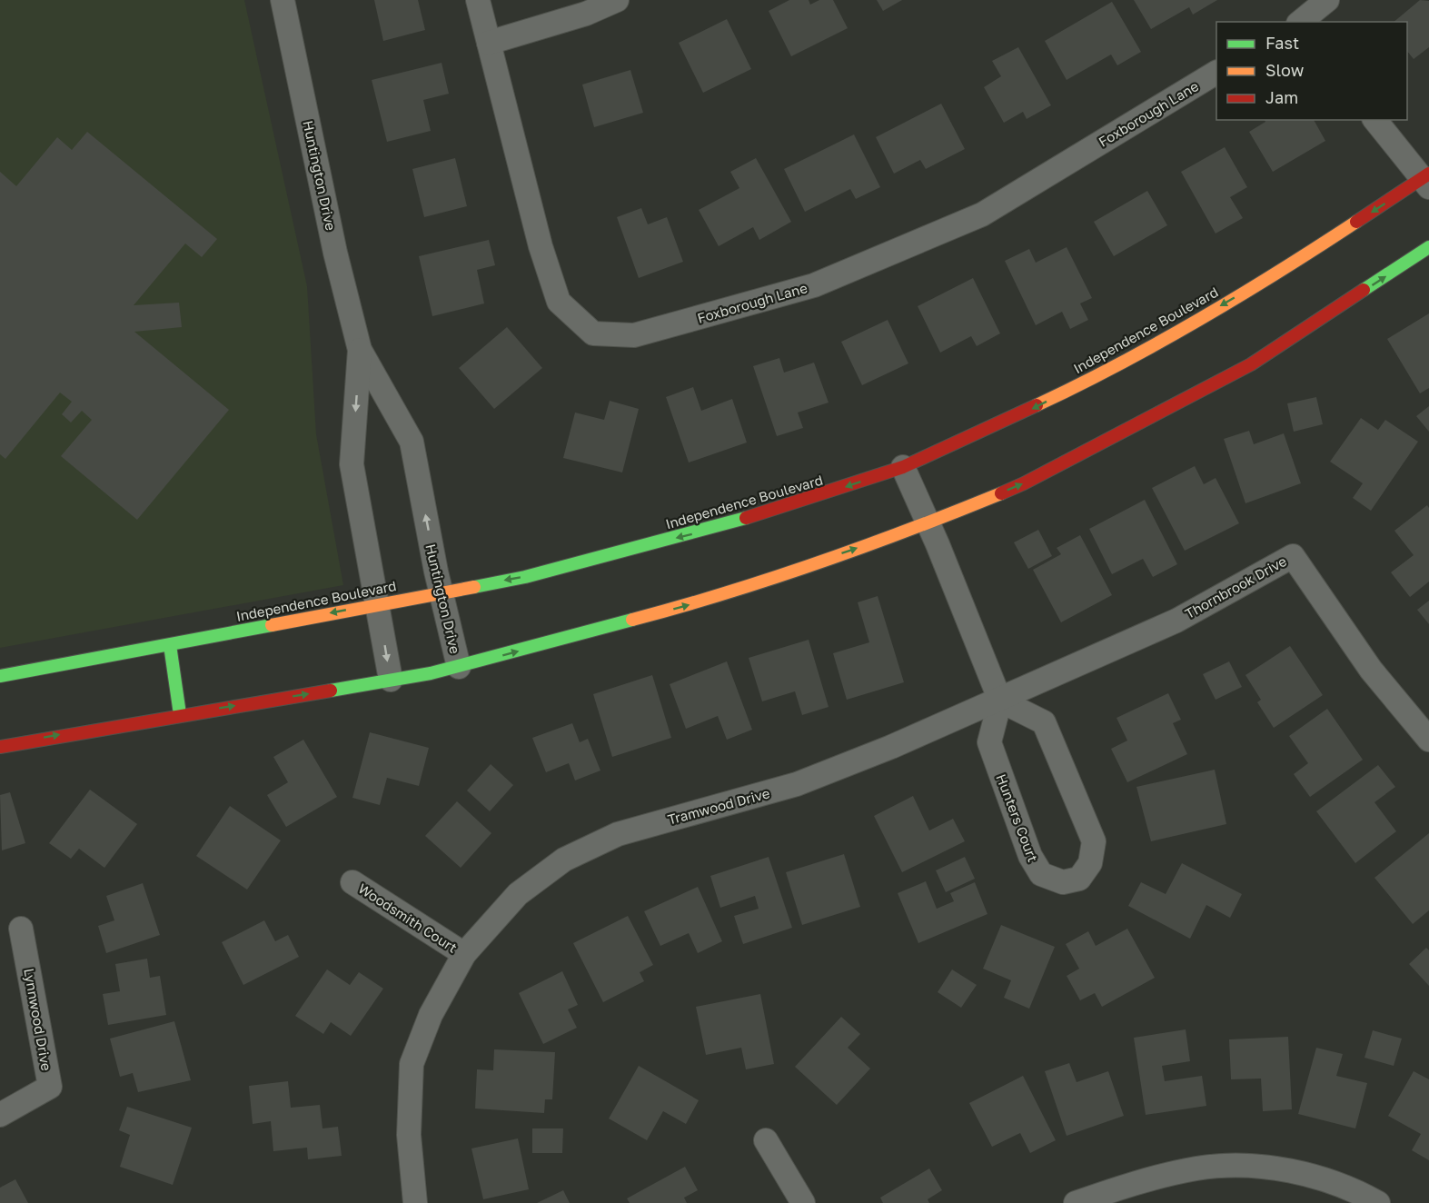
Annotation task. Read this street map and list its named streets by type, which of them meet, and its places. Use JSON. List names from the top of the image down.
{
  "streets": {
    "main road": ["Independence Boulevard"],
    "street": [
      "Foxborough Lane",
      "Huntington Drive",
      "Thornbrook Drive",
      "Tramwood Drive",
      "Hunters Court",
      "Woodsmith Court",
      "Lynnwood Drive"
    ]
  },
  "crossings": [
    ["Huntington Drive", "Independence Boulevard"],
    ["Thornbrook Drive", "Tramwood Drive"],
    ["Thornbrook Drive", "Hunters Court"],
    ["Tramwood Drive", "Hunters Court"],
    ["Tramwood Drive", "Woodsmith Court"]
  ],
  "legend": ["Fast", "Slow", "Jam"]
}
